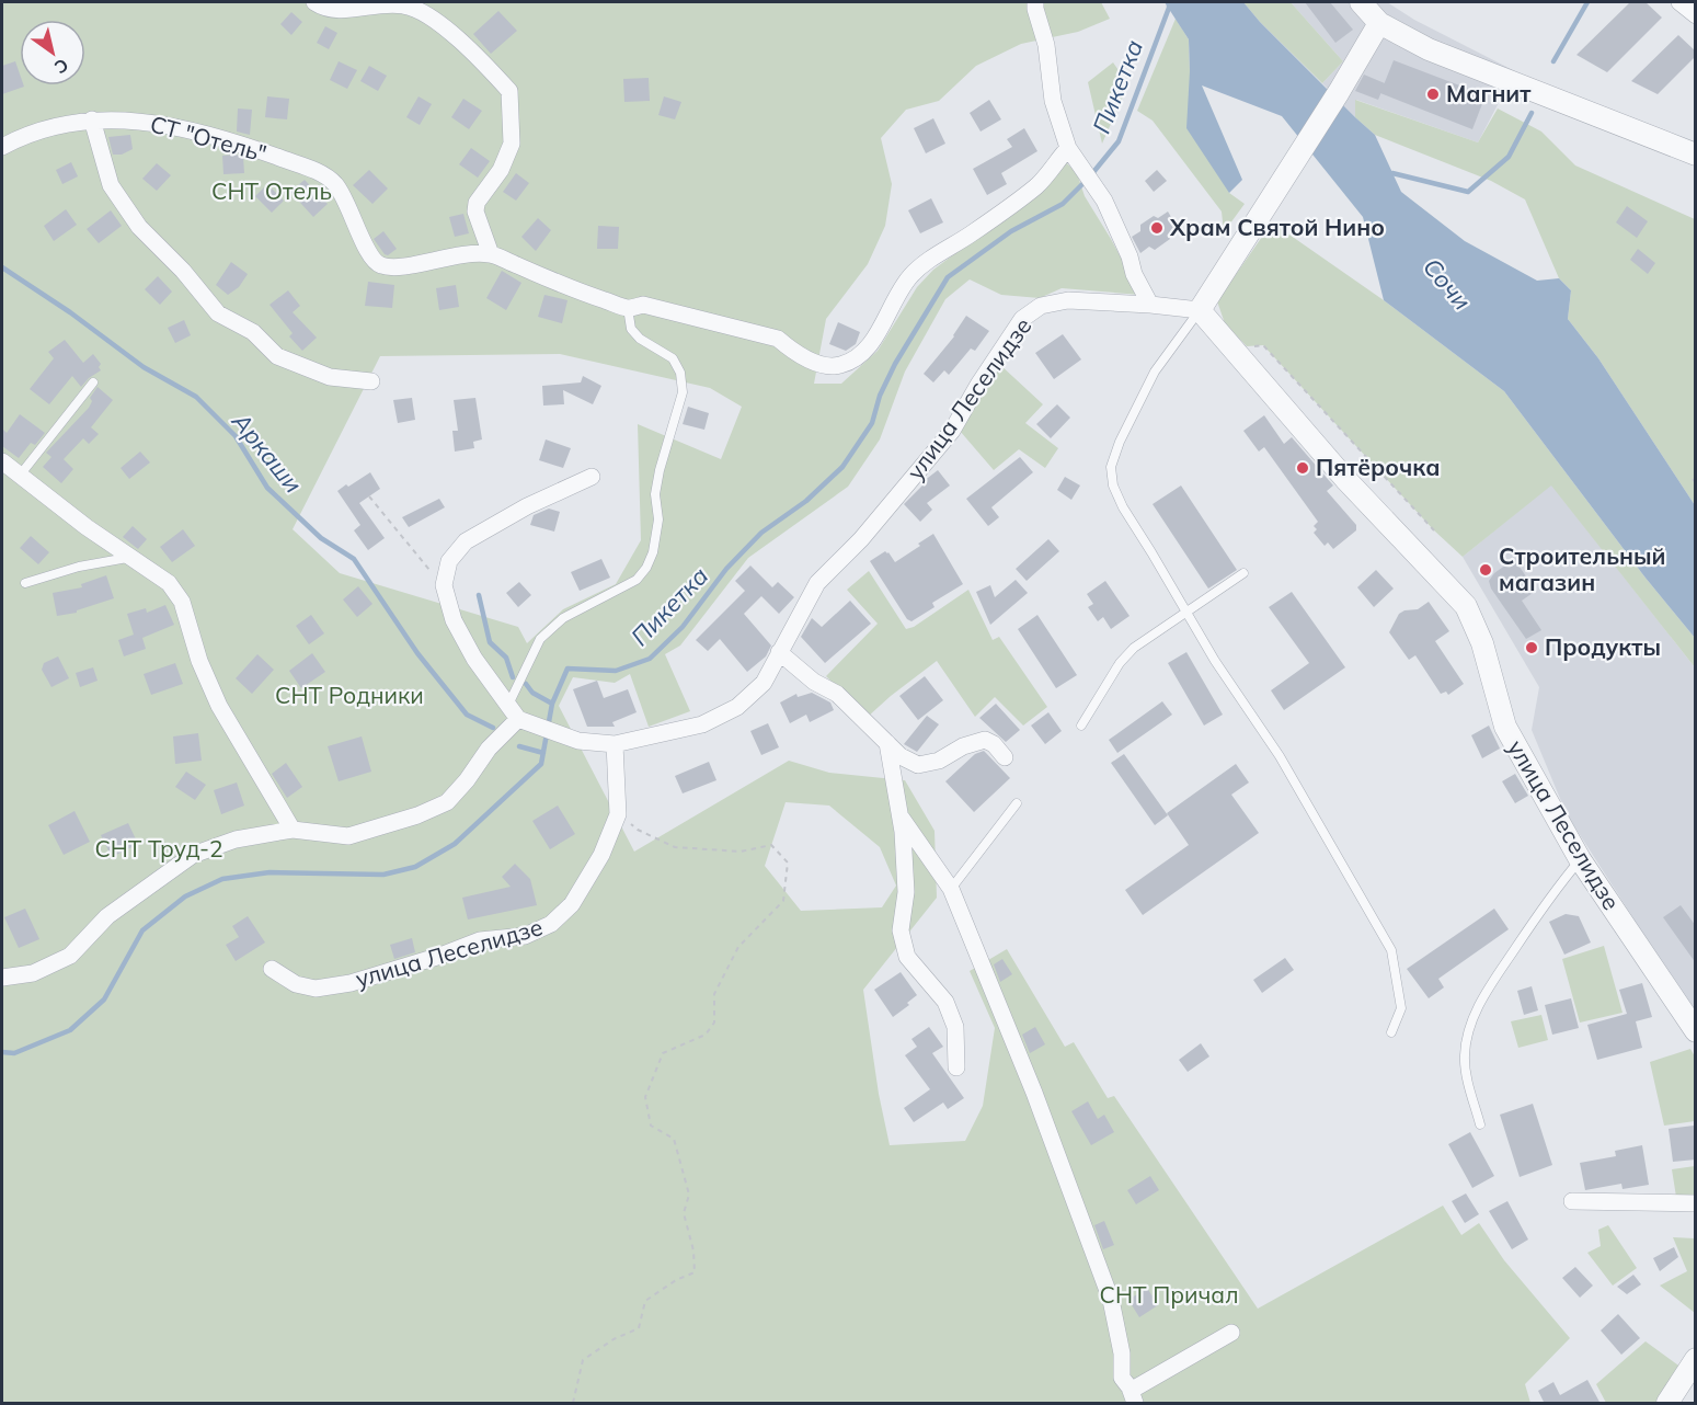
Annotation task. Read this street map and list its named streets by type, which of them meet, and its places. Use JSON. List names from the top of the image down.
{
  "streets": {
    "street": ["СТ \"Отель\"", "улица Леселидзе"]
  },
  "water": ["Пикетка", "Сочи", "Аркаши"],
  "parks": [
    "СНТ Отель",
    "СНТ Родники",
    "СНТ Труд-2",
    "СНТ Причал"
  ],
  "places": [
    "Магнит",
    "Храм Святой Нино",
    "Пятёрочка",
    "Строительный магазин",
    "Продукты"
  ],
  "north": "bottom right"
}
